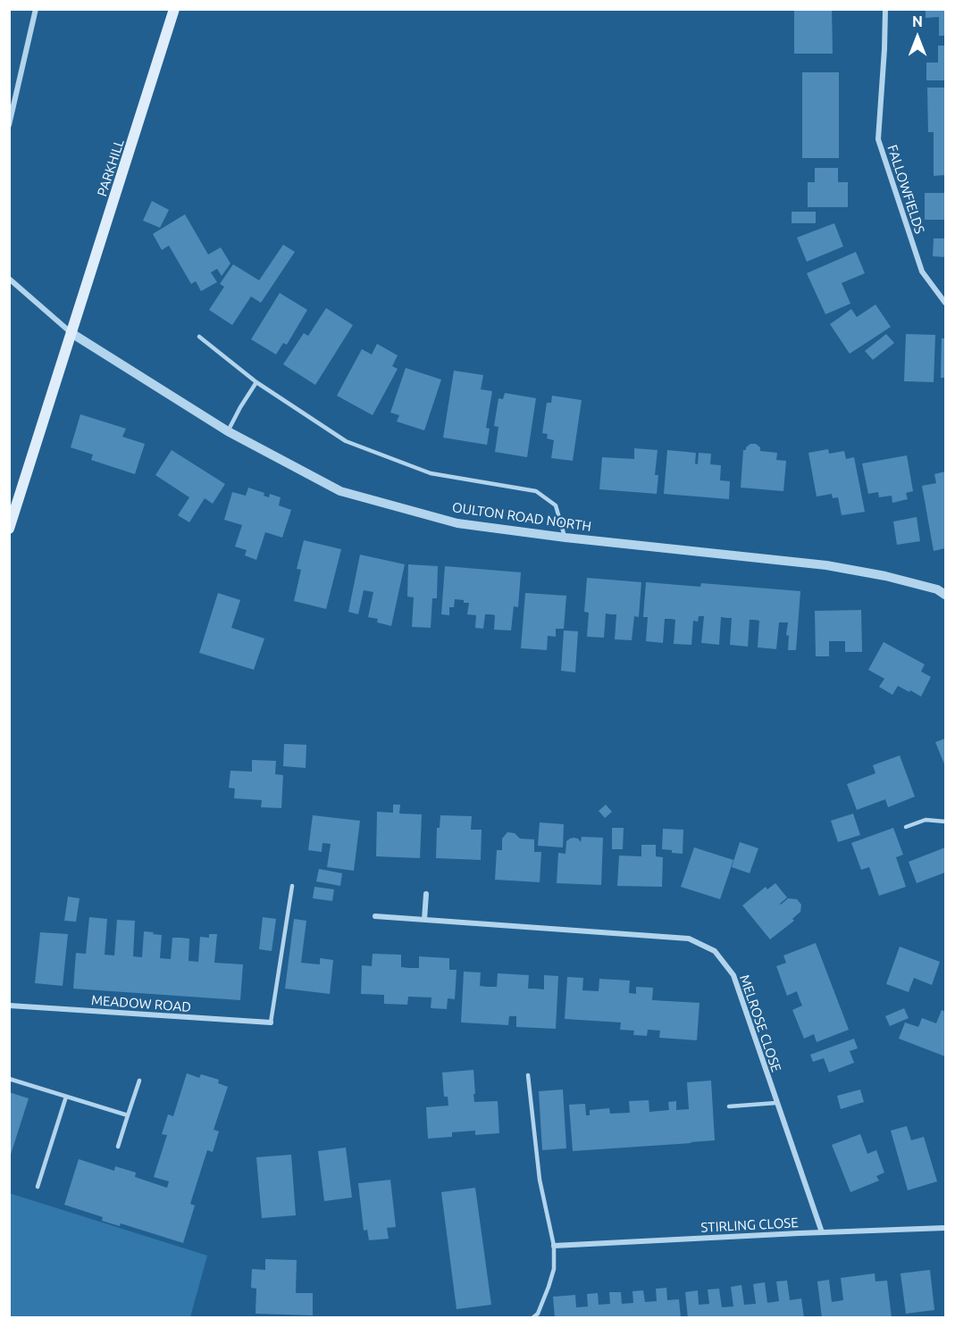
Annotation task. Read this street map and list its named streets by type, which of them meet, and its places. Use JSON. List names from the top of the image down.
{
  "streets": {
    "main road": ["PARKHILL"],
    "street": [
      "FALLOWFIELDS",
      "OULTON ROAD NORTH",
      "MEADOW ROAD",
      "MELROSE CLOSE",
      "STIRLING CLOSE"
    ]
  },
  "crossings": [
    ["PARKHILL", "OULTON ROAD NORTH"],
    ["MELROSE CLOSE", "STIRLING CLOSE"]
  ],
  "north": "top"
}
